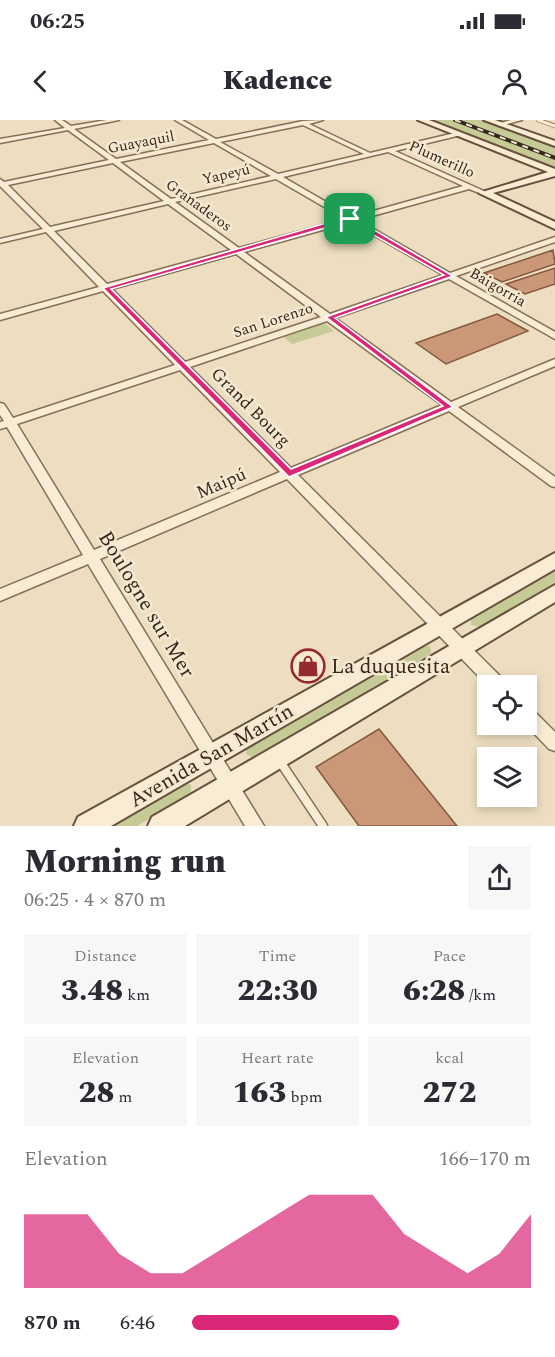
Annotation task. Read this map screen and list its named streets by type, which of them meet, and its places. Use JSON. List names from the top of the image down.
{
  "streets": {
    "main road": ["Avenida San Martín"],
    "street": [
      "Guayaquil",
      "Plumerillo",
      "Yapeyú",
      "Granaderos",
      "Baigorria",
      "San Lorenzo",
      "Grand Bourg",
      "Maipú",
      "Boulogne sur Mer"
    ]
  },
  "crossings": [
    ["Guayaquil", "Granaderos"],
    ["Guayaquil", "Baigorria"],
    ["Guayaquil", "Grand Bourg"],
    ["Plumerillo", "Yapeyú"],
    ["Yapeyú", "Granaderos"],
    ["Yapeyú", "Baigorria"],
    ["Yapeyú", "Grand Bourg"],
    ["Granaderos", "San Lorenzo"],
    ["Granaderos", "Maipú"],
    ["Baigorria", "San Lorenzo"],
    ["San Lorenzo", "Grand Bourg"],
    ["San Lorenzo", "Boulogne sur Mer"],
    ["Grand Bourg", "Maipú"],
    ["Grand Bourg", "Avenida San Martín"],
    ["Maipú", "Boulogne sur Mer"],
    ["Boulogne sur Mer", "Avenida San Martín"]
  ],
  "places": {
    "shop": ["La duquesita"]
  },
  "page": {
    "status": "06:25",
    "header": "Kadence",
    "heading": ["Morning run", "06:25 · 4 × 870 m"],
    "stats": [
      ["Distance", "3.48 km"],
      ["Time", "22:30"],
      ["Pace", "6:28 /km"],
      ["Elevation", "28 m"],
      ["Heart rate", "163 bpm"],
      ["kcal", "272"]
    ],
    "chart": ["Elevation", "166–170 m"],
    "list": [
      {
        "name": "870 m",
        "note": "6:46"
      }
    ]
  }
}
